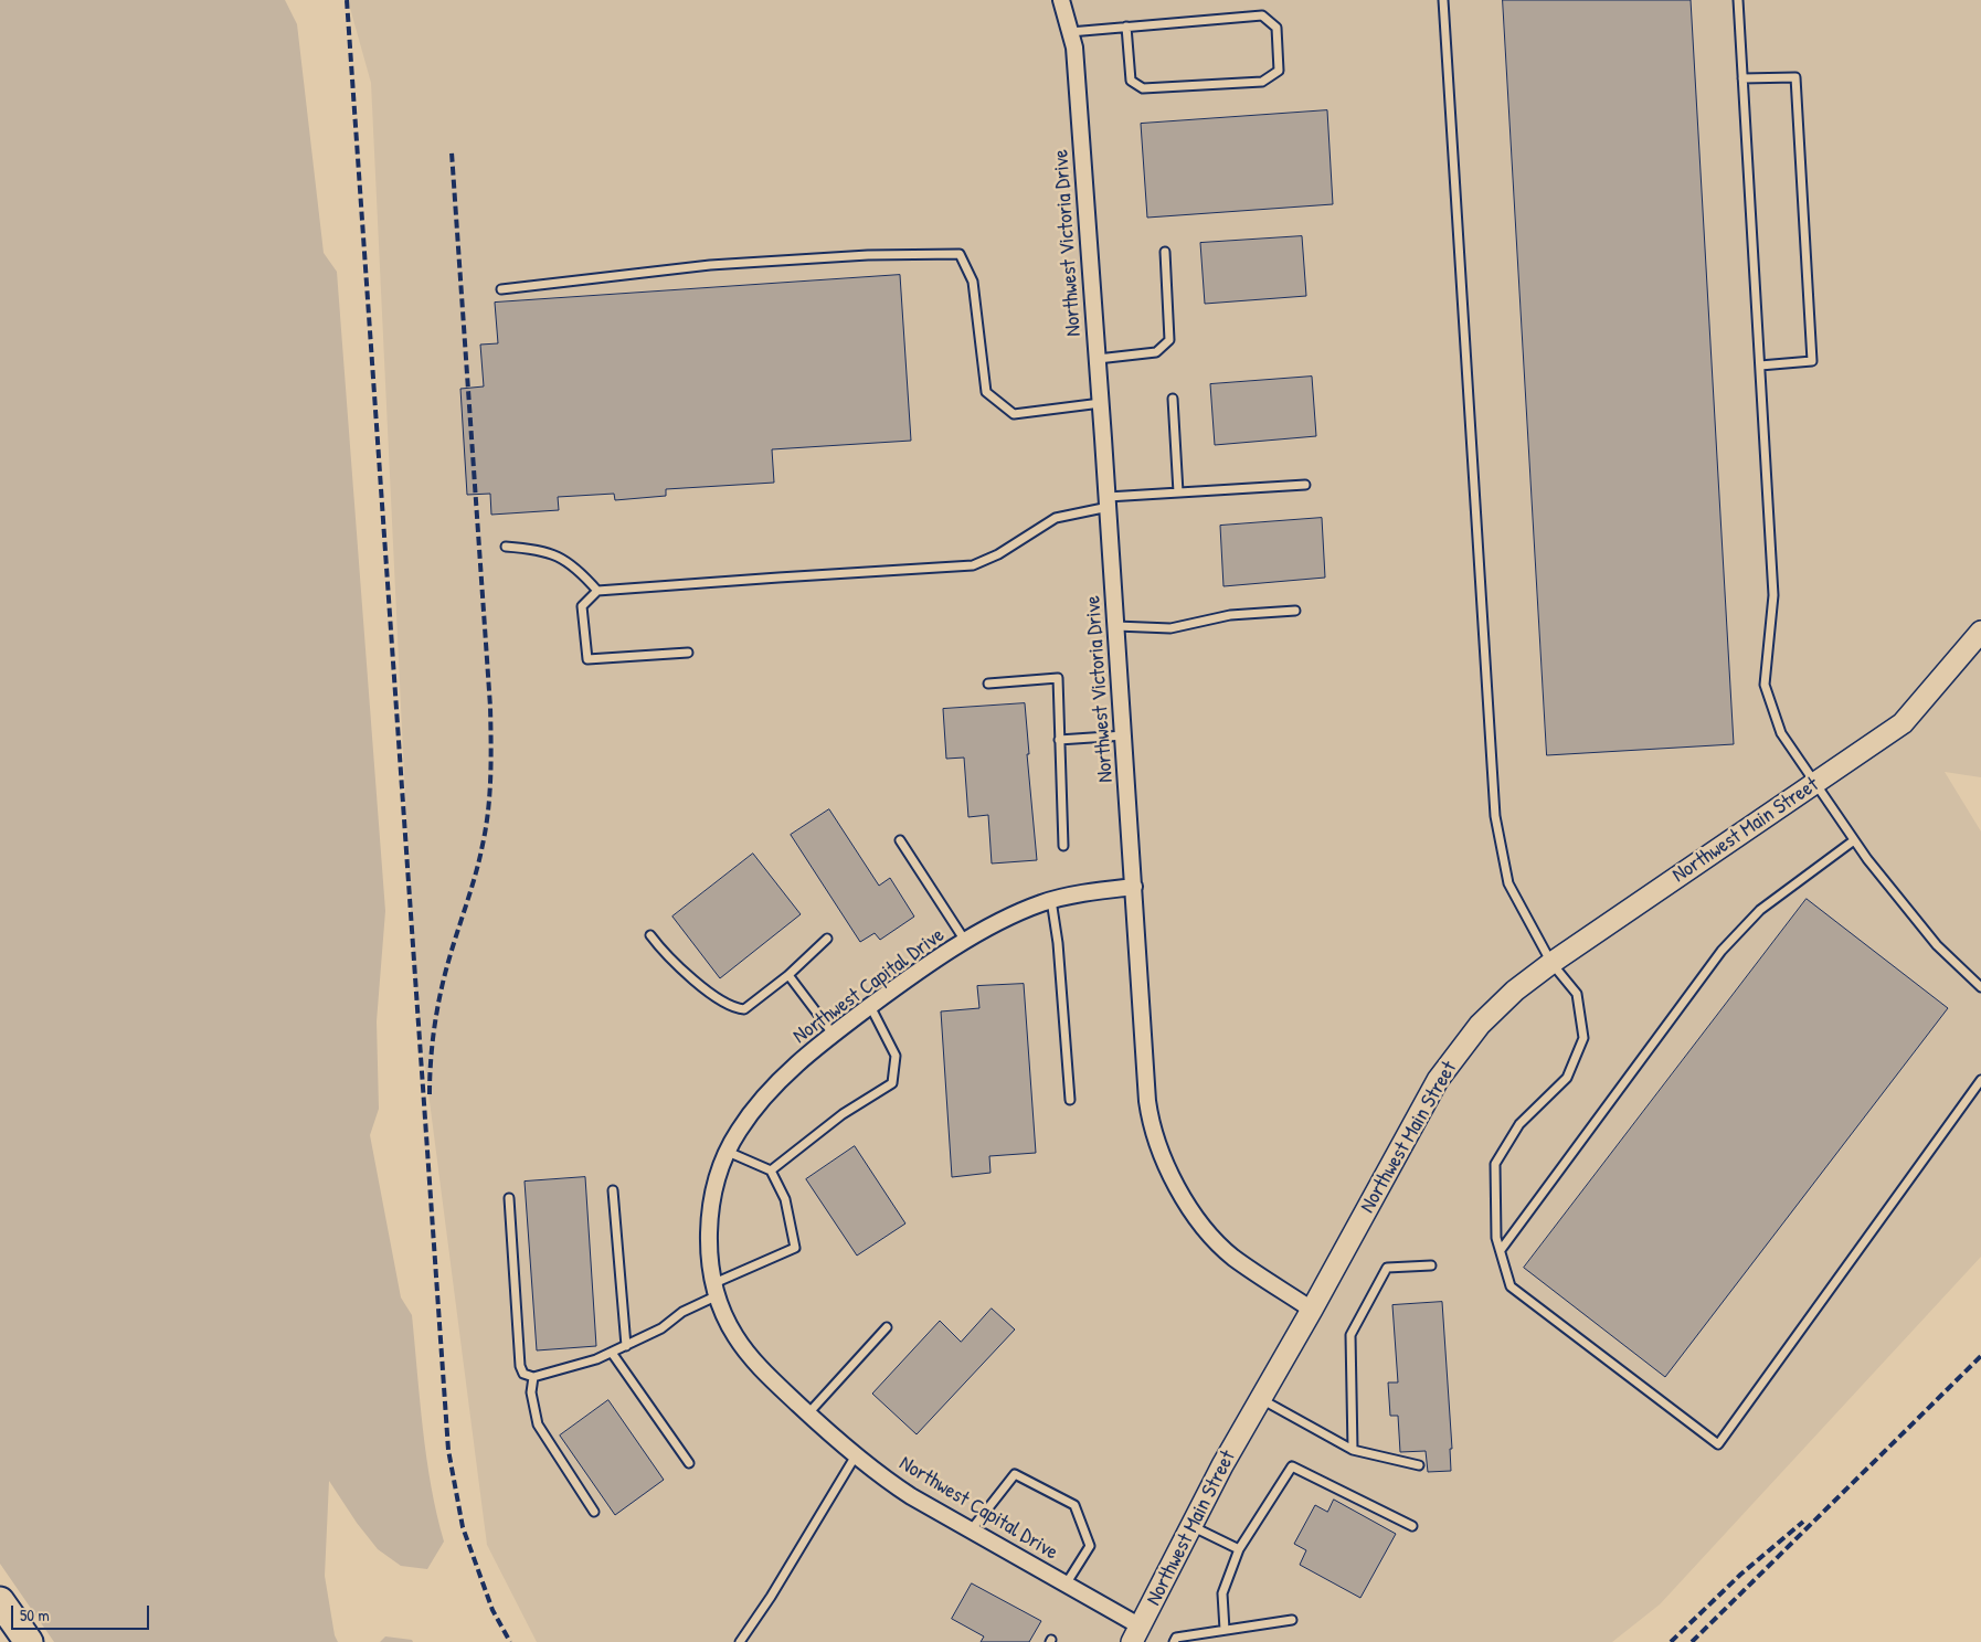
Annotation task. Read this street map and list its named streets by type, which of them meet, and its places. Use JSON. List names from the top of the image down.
{
  "streets": {
    "street": ["Northwest Victoria Drive", "Northwest Main Street", "Northwest Capital Drive"]
  },
  "crossings": [
    ["Northwest Victoria Drive", "Northwest Main Street"],
    ["Northwest Victoria Drive", "Northwest Capital Drive"],
    ["Northwest Main Street", "Northwest Capital Drive"]
  ],
  "scale_bar": "50 m"
}
